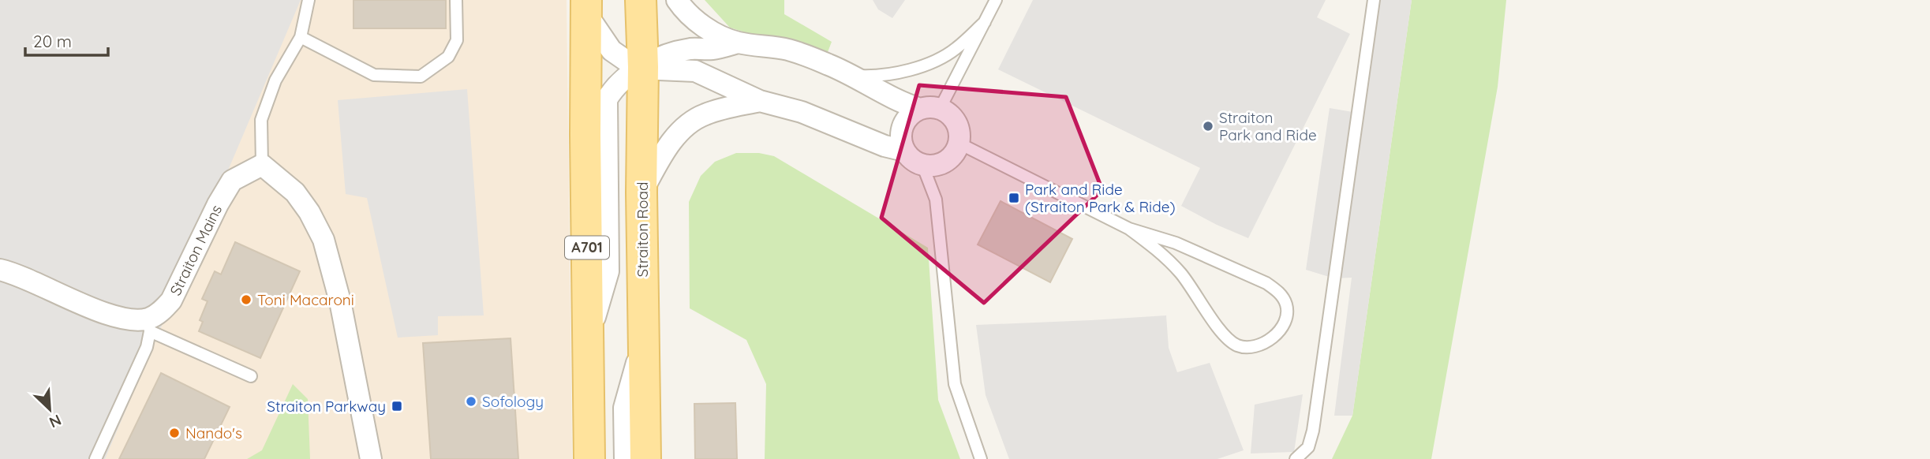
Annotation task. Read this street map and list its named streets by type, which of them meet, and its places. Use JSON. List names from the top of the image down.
{
  "streets": {
    "main road": ["Straiton Road", "A701"],
    "street": ["Straiton Mains"]
  },
  "places": {
    "other": [
      "Straiton Park and Ride",
      "Toni Macaroni",
      "Sofology",
      "Nando's"
    ],
    "transit": ["Park and Ride (Straiton Park & Ride)", "Straiton Parkway"]
  },
  "scale_bar": "20 m",
  "north": "bottom right"
}
